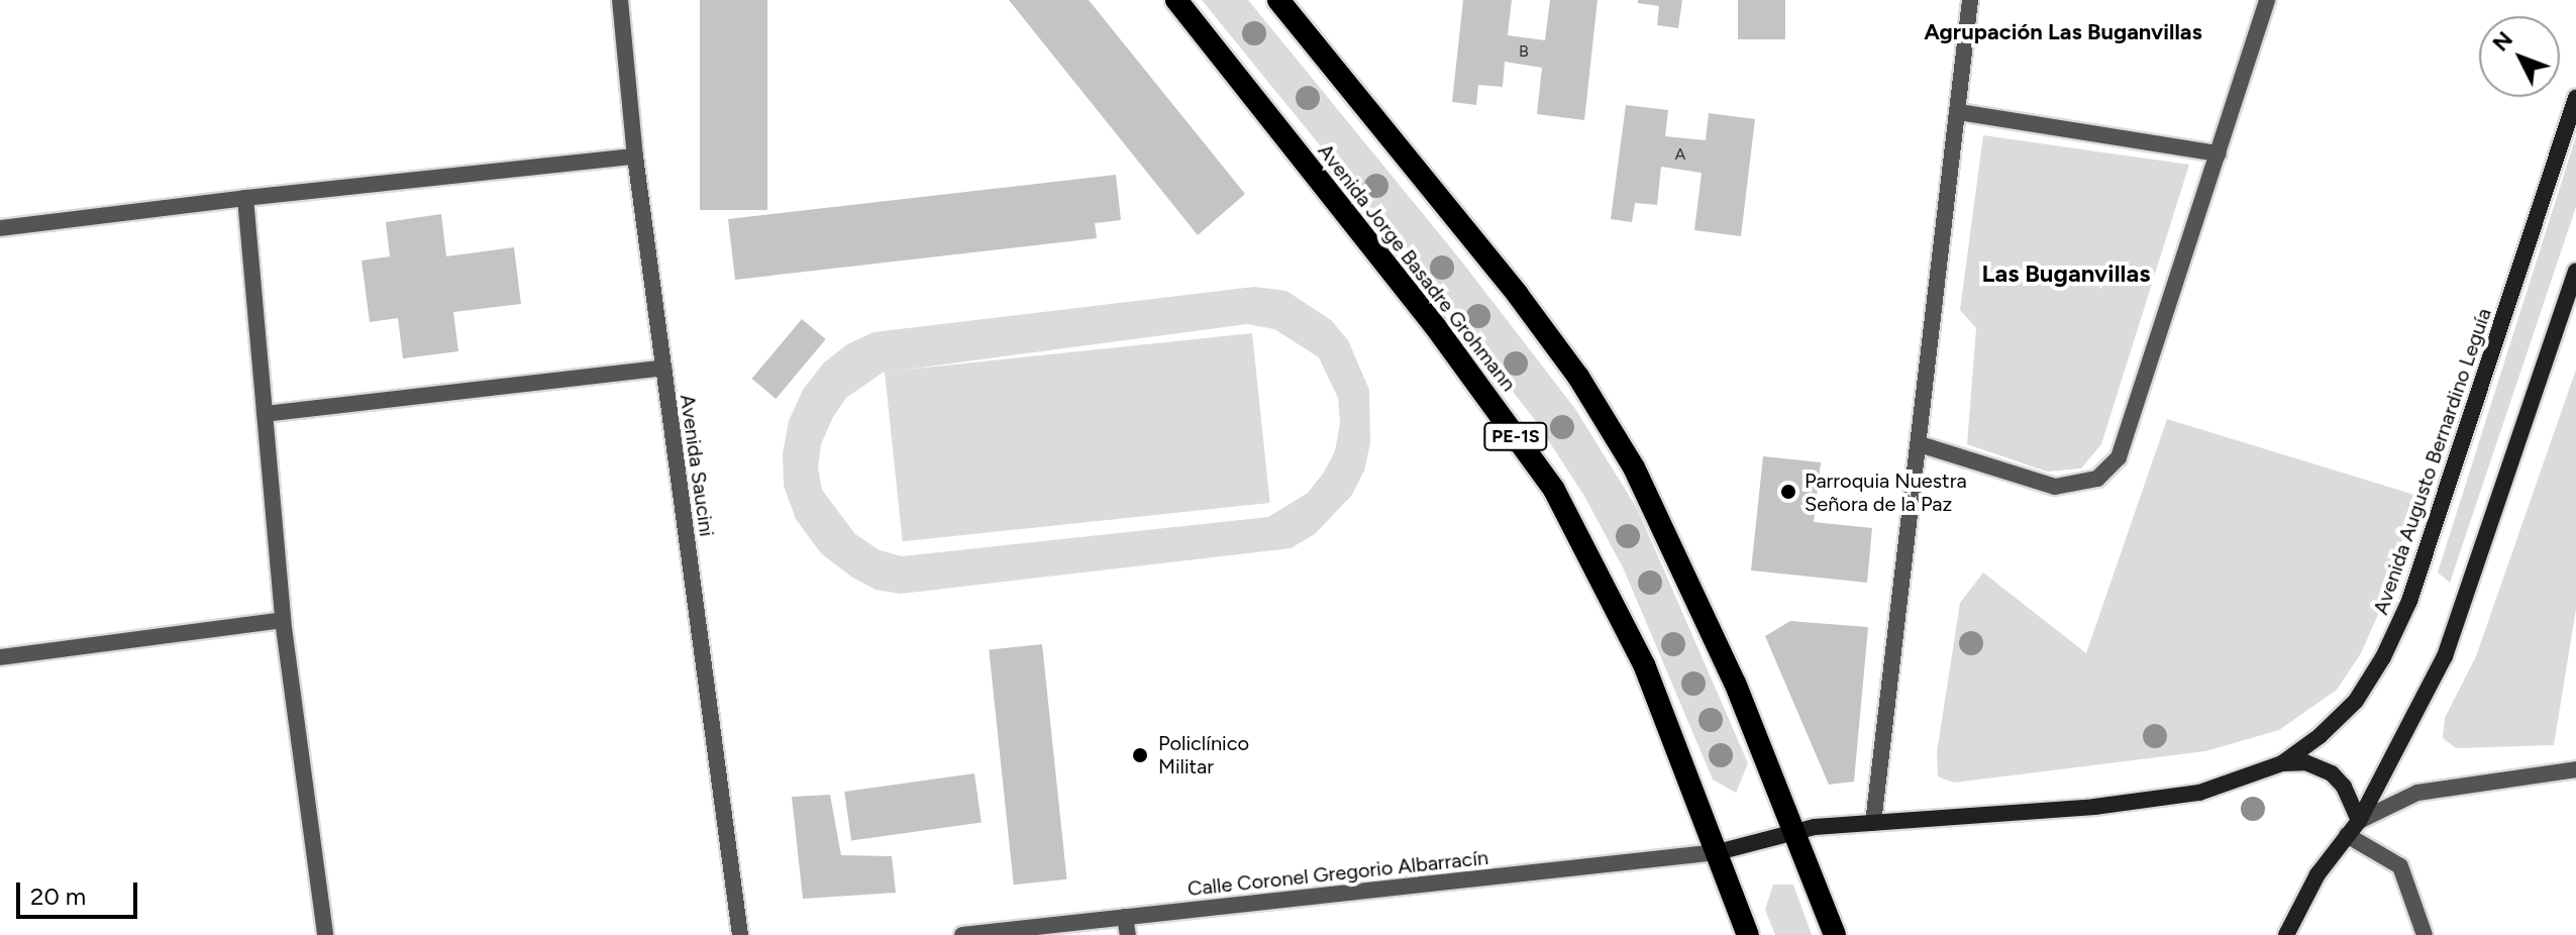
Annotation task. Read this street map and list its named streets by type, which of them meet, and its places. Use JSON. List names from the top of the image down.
{
  "streets": {
    "highway": ["Avenida Jorge Basadre Grohmann", "PE-1S"],
    "main road": ["Avenida Augusto Bernardino Leguía"],
    "street": ["Avenida Saucini", "Calle Coronel Gregorio Albarracín"]
  },
  "crossings": [
    ["Avenida Jorge Basadre Grohmann", "Avenida Augusto Bernardino Leguía"],
    ["Avenida Jorge Basadre Grohmann", "Calle Coronel Gregorio Albarracín"],
    ["Avenida Augusto Bernardino Leguía", "Calle Coronel Gregorio Albarracín"]
  ],
  "districts": ["Agrupación Las Buganvillas", "Las Buganvillas"],
  "places": ["Parroquia Nuestra Señora de la Paz", "Policlínico Militar"],
  "house_numbers": ["B", "A"],
  "scale_bar": "20 m",
  "north": "top left"
}
